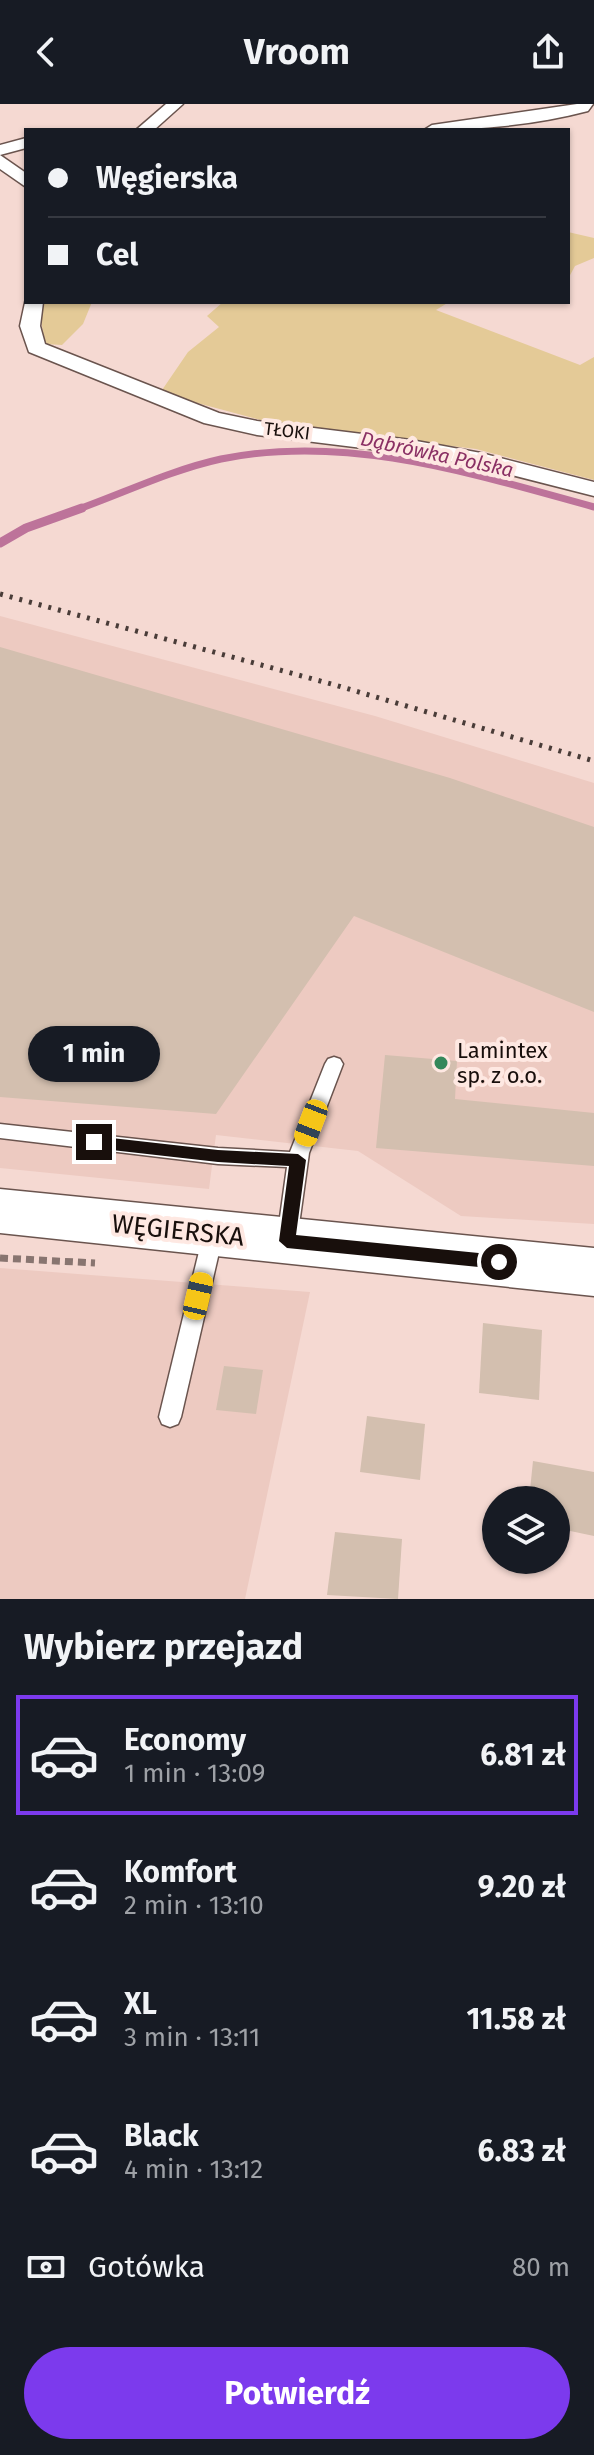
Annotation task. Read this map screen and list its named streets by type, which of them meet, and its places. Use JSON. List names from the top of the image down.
{
  "streets": {
    "main road": ["WĘGIERSKA"],
    "street": ["TŁOKI"]
  },
  "water": ["Dąbrówka Polska"],
  "places": ["Lamintex sp. z o.o."],
  "page": {
    "header": "Vroom",
    "banner": ["Węgierska", "Cel"],
    "bubble": "1 min",
    "heading": "Wybierz przejazd",
    "list": [
      {
        "name": "Economy",
        "note": "1 min · 13:09",
        "value": "6.81 zł"
      },
      {
        "name": "Komfort",
        "note": "2 min · 13:10",
        "value": "9.20 zł"
      },
      {
        "name": "XL",
        "note": "3 min · 13:11",
        "value": "11.58 zł"
      },
      {
        "name": "Black",
        "note": "4 min · 13:12",
        "value": "6.83 zł"
      }
    ],
    "pay": ["Gotówka", "80 m"],
    "buttons": "Potwierdź"
  }
}
